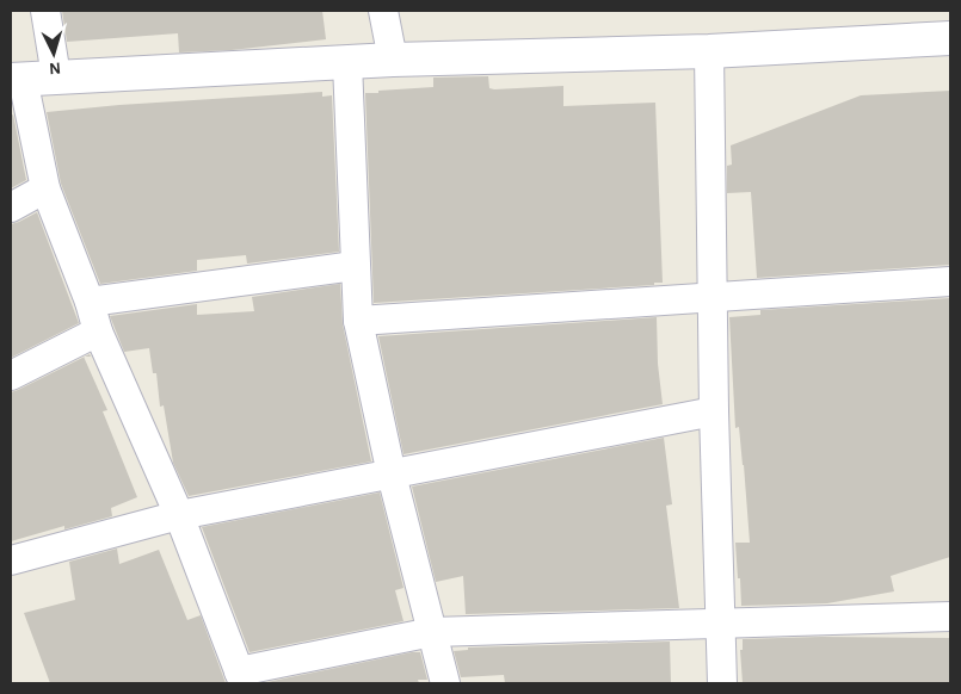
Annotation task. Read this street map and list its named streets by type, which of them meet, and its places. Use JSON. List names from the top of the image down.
{
  "north": "bottom"
}
